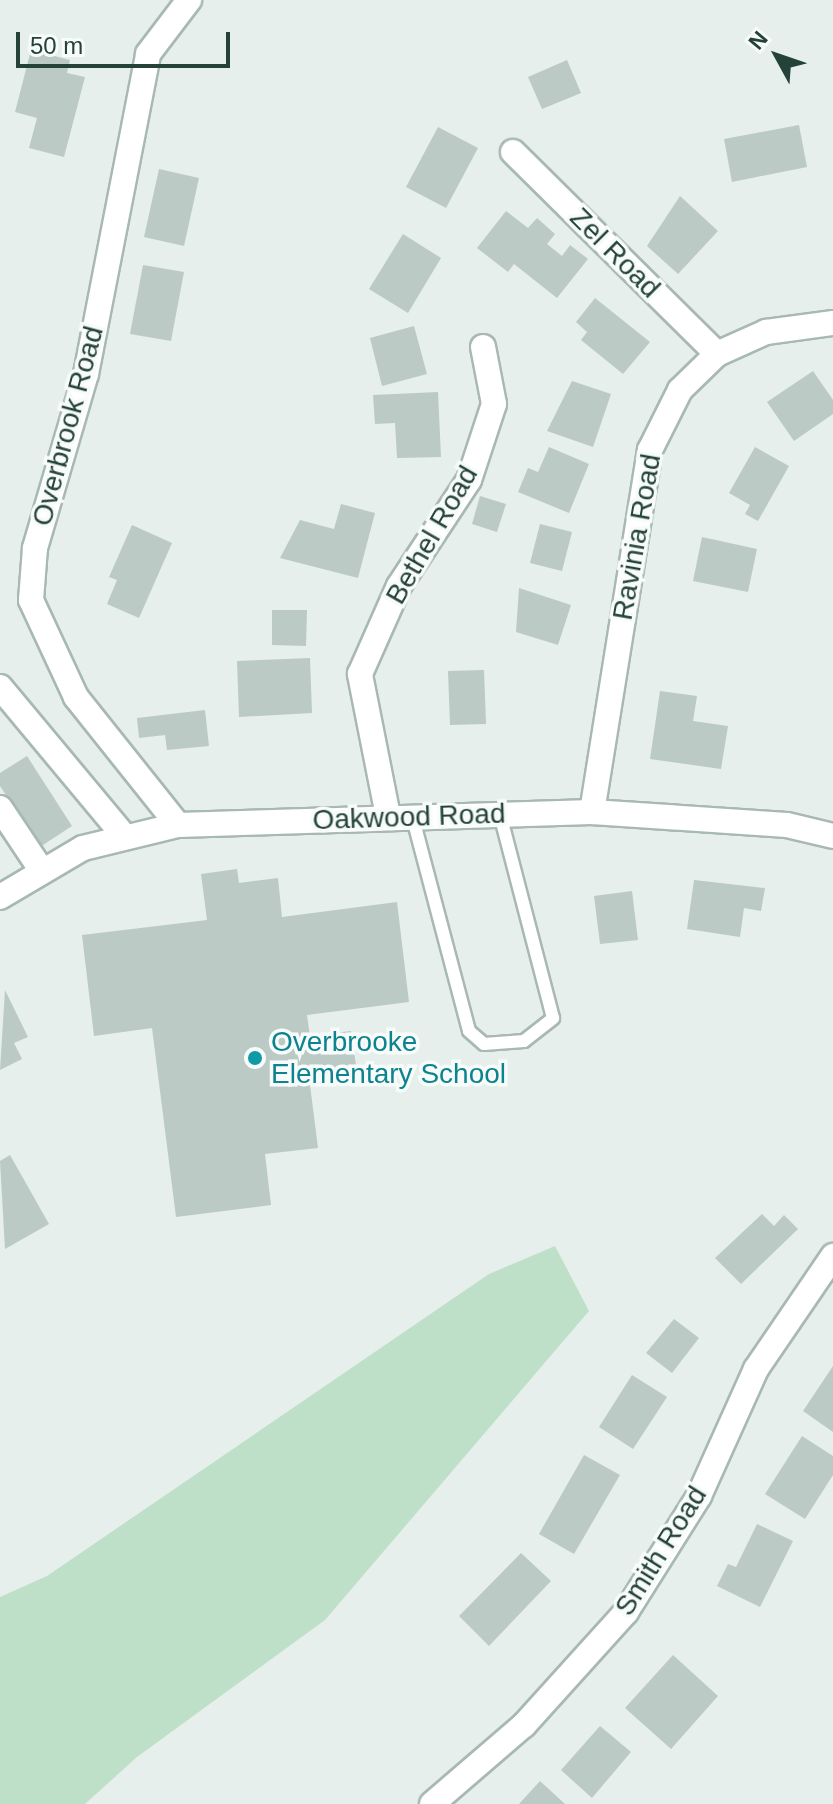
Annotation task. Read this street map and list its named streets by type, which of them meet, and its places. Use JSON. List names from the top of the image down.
{
  "streets": {
    "street": [
      "Zel Road",
      "Overbrook Road",
      "Bethel Road",
      "Ravinia Road",
      "Oakwood Road",
      "Smith Road"
    ]
  },
  "crossings": [
    ["Zel Road", "Ravinia Road"],
    ["Overbrook Road", "Oakwood Road"],
    ["Bethel Road", "Oakwood Road"],
    ["Ravinia Road", "Oakwood Road"]
  ],
  "places": ["Overbrooke Elementary School"],
  "scale_bar": "50 m",
  "north": "top left"
}
